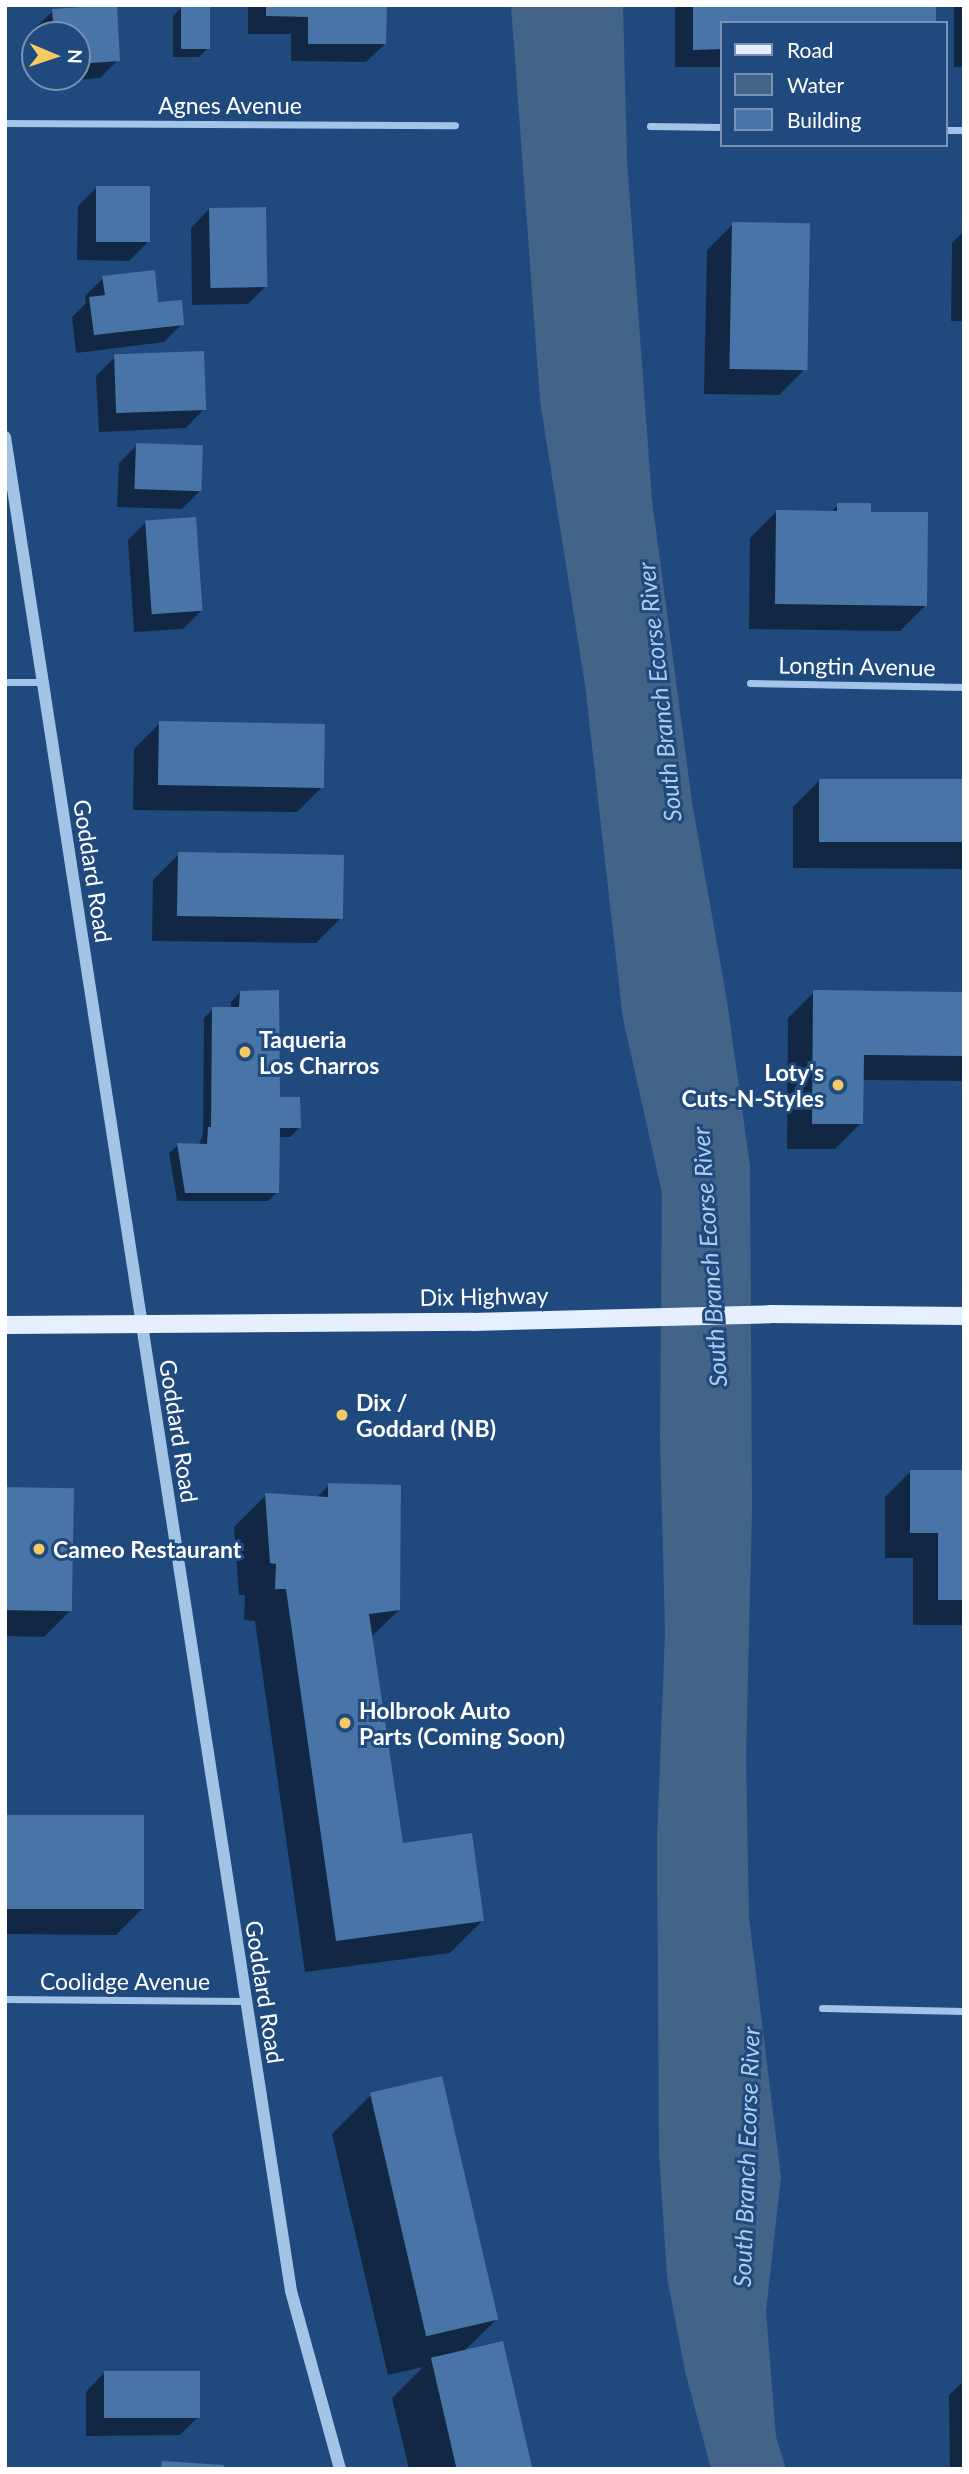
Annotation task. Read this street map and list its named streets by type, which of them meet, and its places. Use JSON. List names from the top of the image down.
{
  "streets": {
    "main road": ["Dix Highway"],
    "street": [
      "Agnes Avenue",
      "Longtin Avenue",
      "Goddard Road",
      "Coolidge Avenue"
    ]
  },
  "crossings": [
    ["Goddard Road", "Dix Highway"],
    ["Goddard Road", "Coolidge Avenue"]
  ],
  "water": ["South Branch Ecorse River"],
  "places": [
    "Taqueria Los Charros",
    "Loty's Cuts-N-Styles",
    "Dix / Goddard (NB)",
    "Cameo Restaurant",
    "Holbrook Auto Parts (Coming Soon)"
  ],
  "legend": ["Road", "Water", "Building"],
  "north": "right"
}
